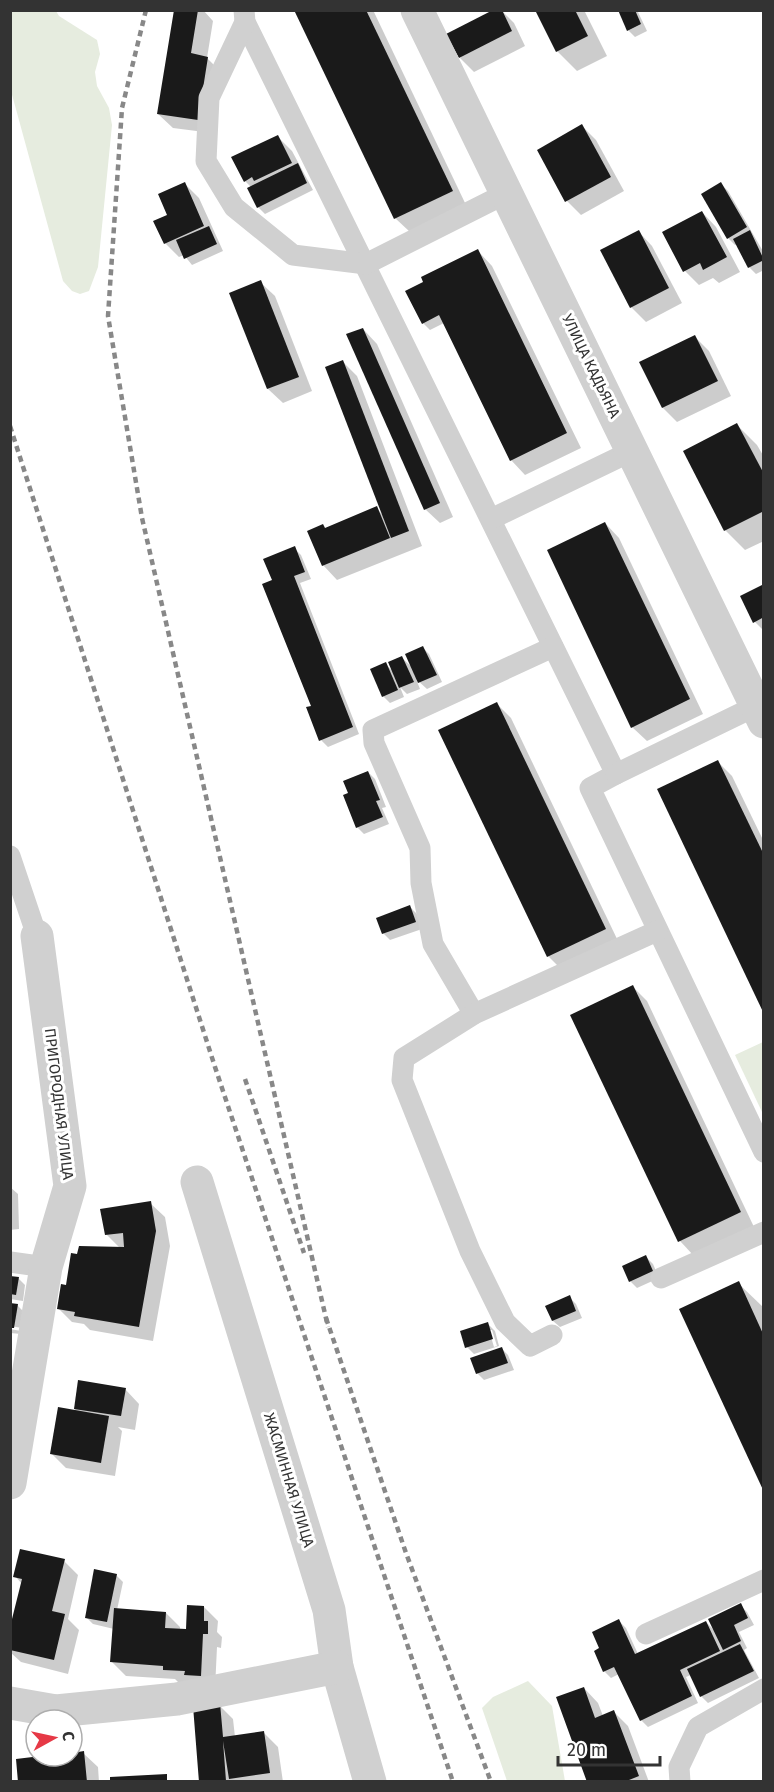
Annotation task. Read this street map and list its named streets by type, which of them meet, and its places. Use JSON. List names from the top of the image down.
{
  "streets": {
    "street": ["УЛИЦА КАДЬЯНА", "ПРИГОРОДНАЯ УЛИЦА", "ЖАСМИННАЯ УЛИЦА"]
  },
  "scale_bar": "20 m",
  "north": "right"
}
